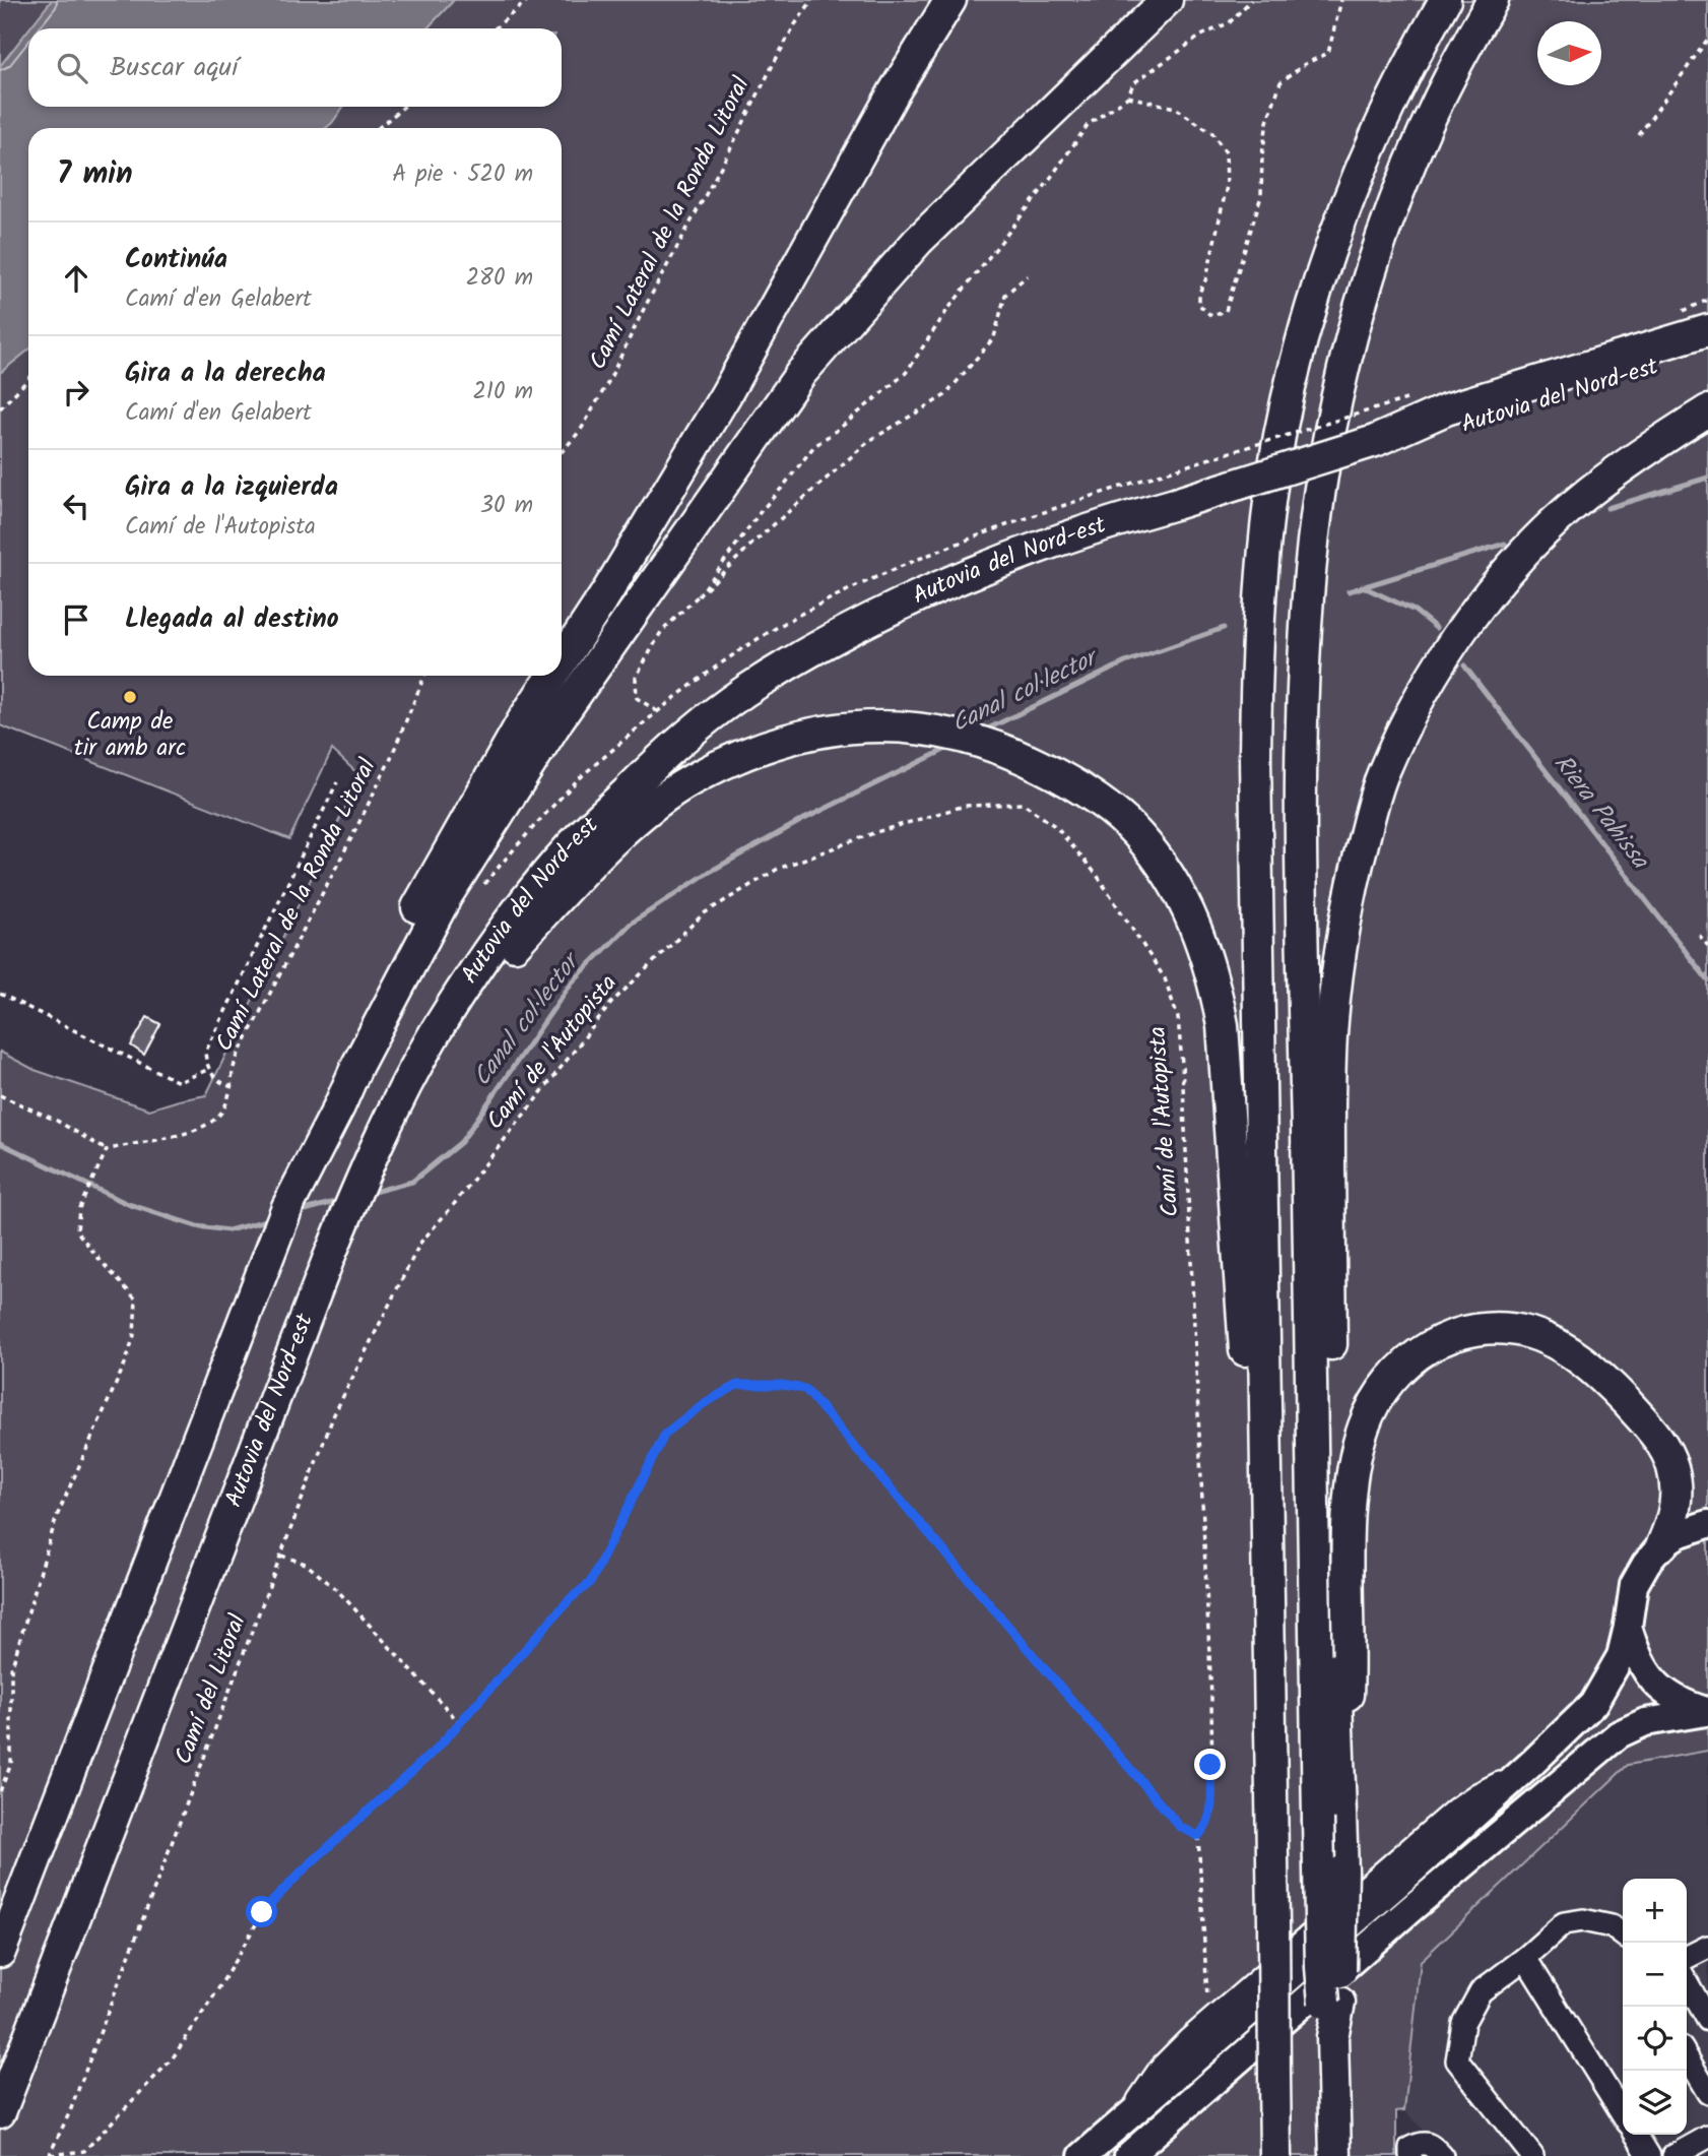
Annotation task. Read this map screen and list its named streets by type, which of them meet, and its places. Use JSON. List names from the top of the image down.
{
  "streets": {
    "highway": ["Autovia del Nord-est"],
    "path": ["Camí Lateral de la Ronda Litoral", "Camí de l'Autopista", "Camí del Litoral"]
  },
  "crossings": [
    ["Camí de l'Autopista", "Camí del Litoral"]
  ],
  "water": ["Canal col·lector", "Riera Pahissa"],
  "places": ["Camp de tir amb arc"],
  "north": "right",
  "page": {
    "search": "Buscar aquí",
    "heading": ["7 min", "A pie · 520 m"],
    "list": [
      ["Continúa", "Camí d'en Gelabert", "280 m"],
      ["Gira a la derecha", "Camí d'en Gelabert", "210 m"],
      ["Gira a la izquierda", "Camí de l'Autopista", "30 m"],
      "Llegada al destino"
    ],
    "map_buttons": ["+", "−"]
  }
}
